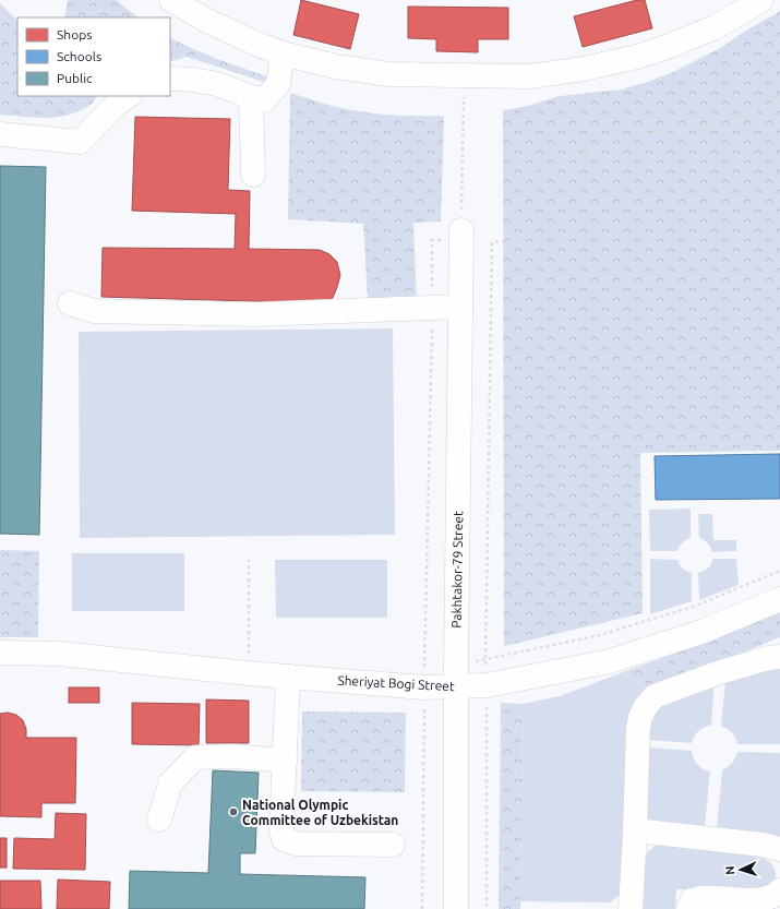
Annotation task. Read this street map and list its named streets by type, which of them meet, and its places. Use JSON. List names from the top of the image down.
{
  "streets": {
    "street": ["Pakhtakor-79 Street", "Sheriyat Bogi Street"]
  },
  "crossings": [
    ["Pakhtakor-79 Street", "Sheriyat Bogi Street"]
  ],
  "places": ["National Olympic Committee of Uzbekistan"],
  "legend": ["Shops", "Schools", "Public"],
  "north": "left"
}
